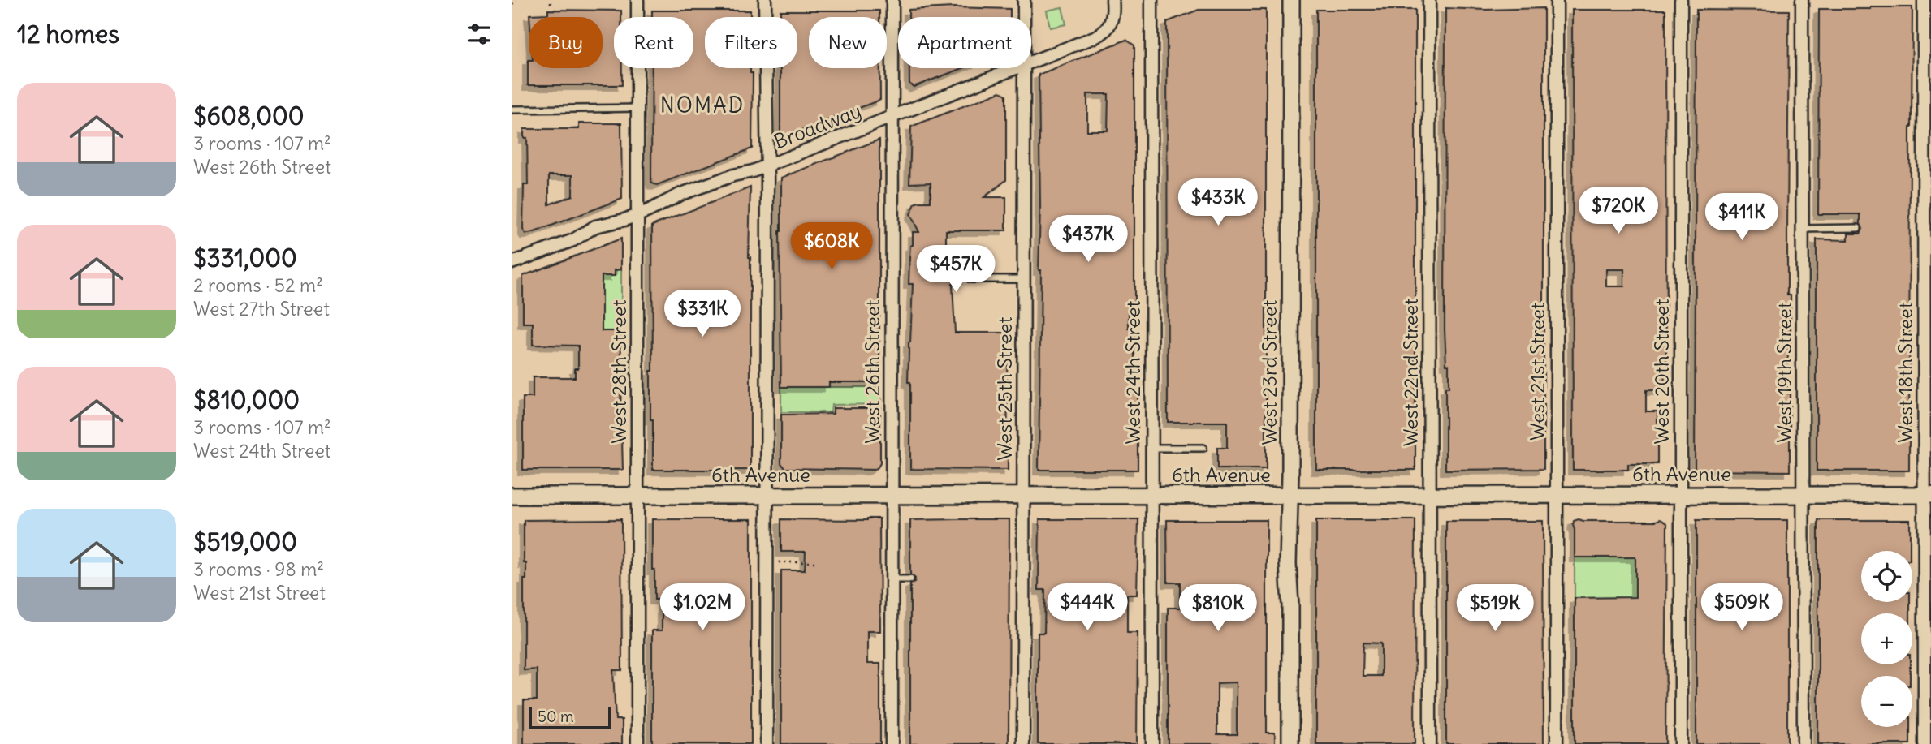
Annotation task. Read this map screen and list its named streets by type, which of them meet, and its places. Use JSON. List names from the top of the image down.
{
  "streets": {
    "main road": ["West 23rd Street", "6th Avenue"],
    "street": [
      "Broadway",
      "West 28th Street",
      "West 26th Street",
      "West 21st Street",
      "West 20th Street",
      "West 24th Street",
      "West 22nd Street",
      "West 19th Street",
      "West 18th Street",
      "West 25th Street"
    ]
  },
  "crossings": [
    ["Broadway", "West 28th Street"],
    ["Broadway", "West 26th Street"],
    ["West 28th Street", "6th Avenue"],
    ["West 26th Street", "6th Avenue"],
    ["West 21st Street", "6th Avenue"],
    ["West 20th Street", "6th Avenue"],
    ["West 24th Street", "6th Avenue"],
    ["West 23rd Street", "6th Avenue"],
    ["West 22nd Street", "6th Avenue"],
    ["West 19th Street", "6th Avenue"],
    ["West 18th Street", "6th Avenue"],
    ["West 25th Street", "6th Avenue"]
  ],
  "districts": ["NOMAD"],
  "scale_bar": "50 m",
  "page": {
    "heading": "12 homes",
    "chip": [
      "Buy",
      "Rent",
      "Filters",
      "New",
      "Apartment"
    ],
    "list": [
      {
        "name": "$608,000",
        "note": "3 rooms · 107 m² · West 26th Street"
      },
      {
        "name": "$331,000",
        "note": "2 rooms · 52 m² · West 27th Street"
      },
      {
        "name": "$810,000",
        "note": "3 rooms · 107 m² · West 24th Street"
      },
      {
        "name": "$519,000",
        "note": "3 rooms · 98 m² · West 21st Street"
      }
    ],
    "price": [
      "$433K",
      "$720K",
      "$411K",
      "$437K",
      "$608K",
      "$457K",
      "$331K",
      "$1.02M",
      "$444K",
      "$509K",
      "$810K",
      "$519K"
    ],
    "map_buttons": ["+", "−"],
    "scale": "50 m"
  }
}
